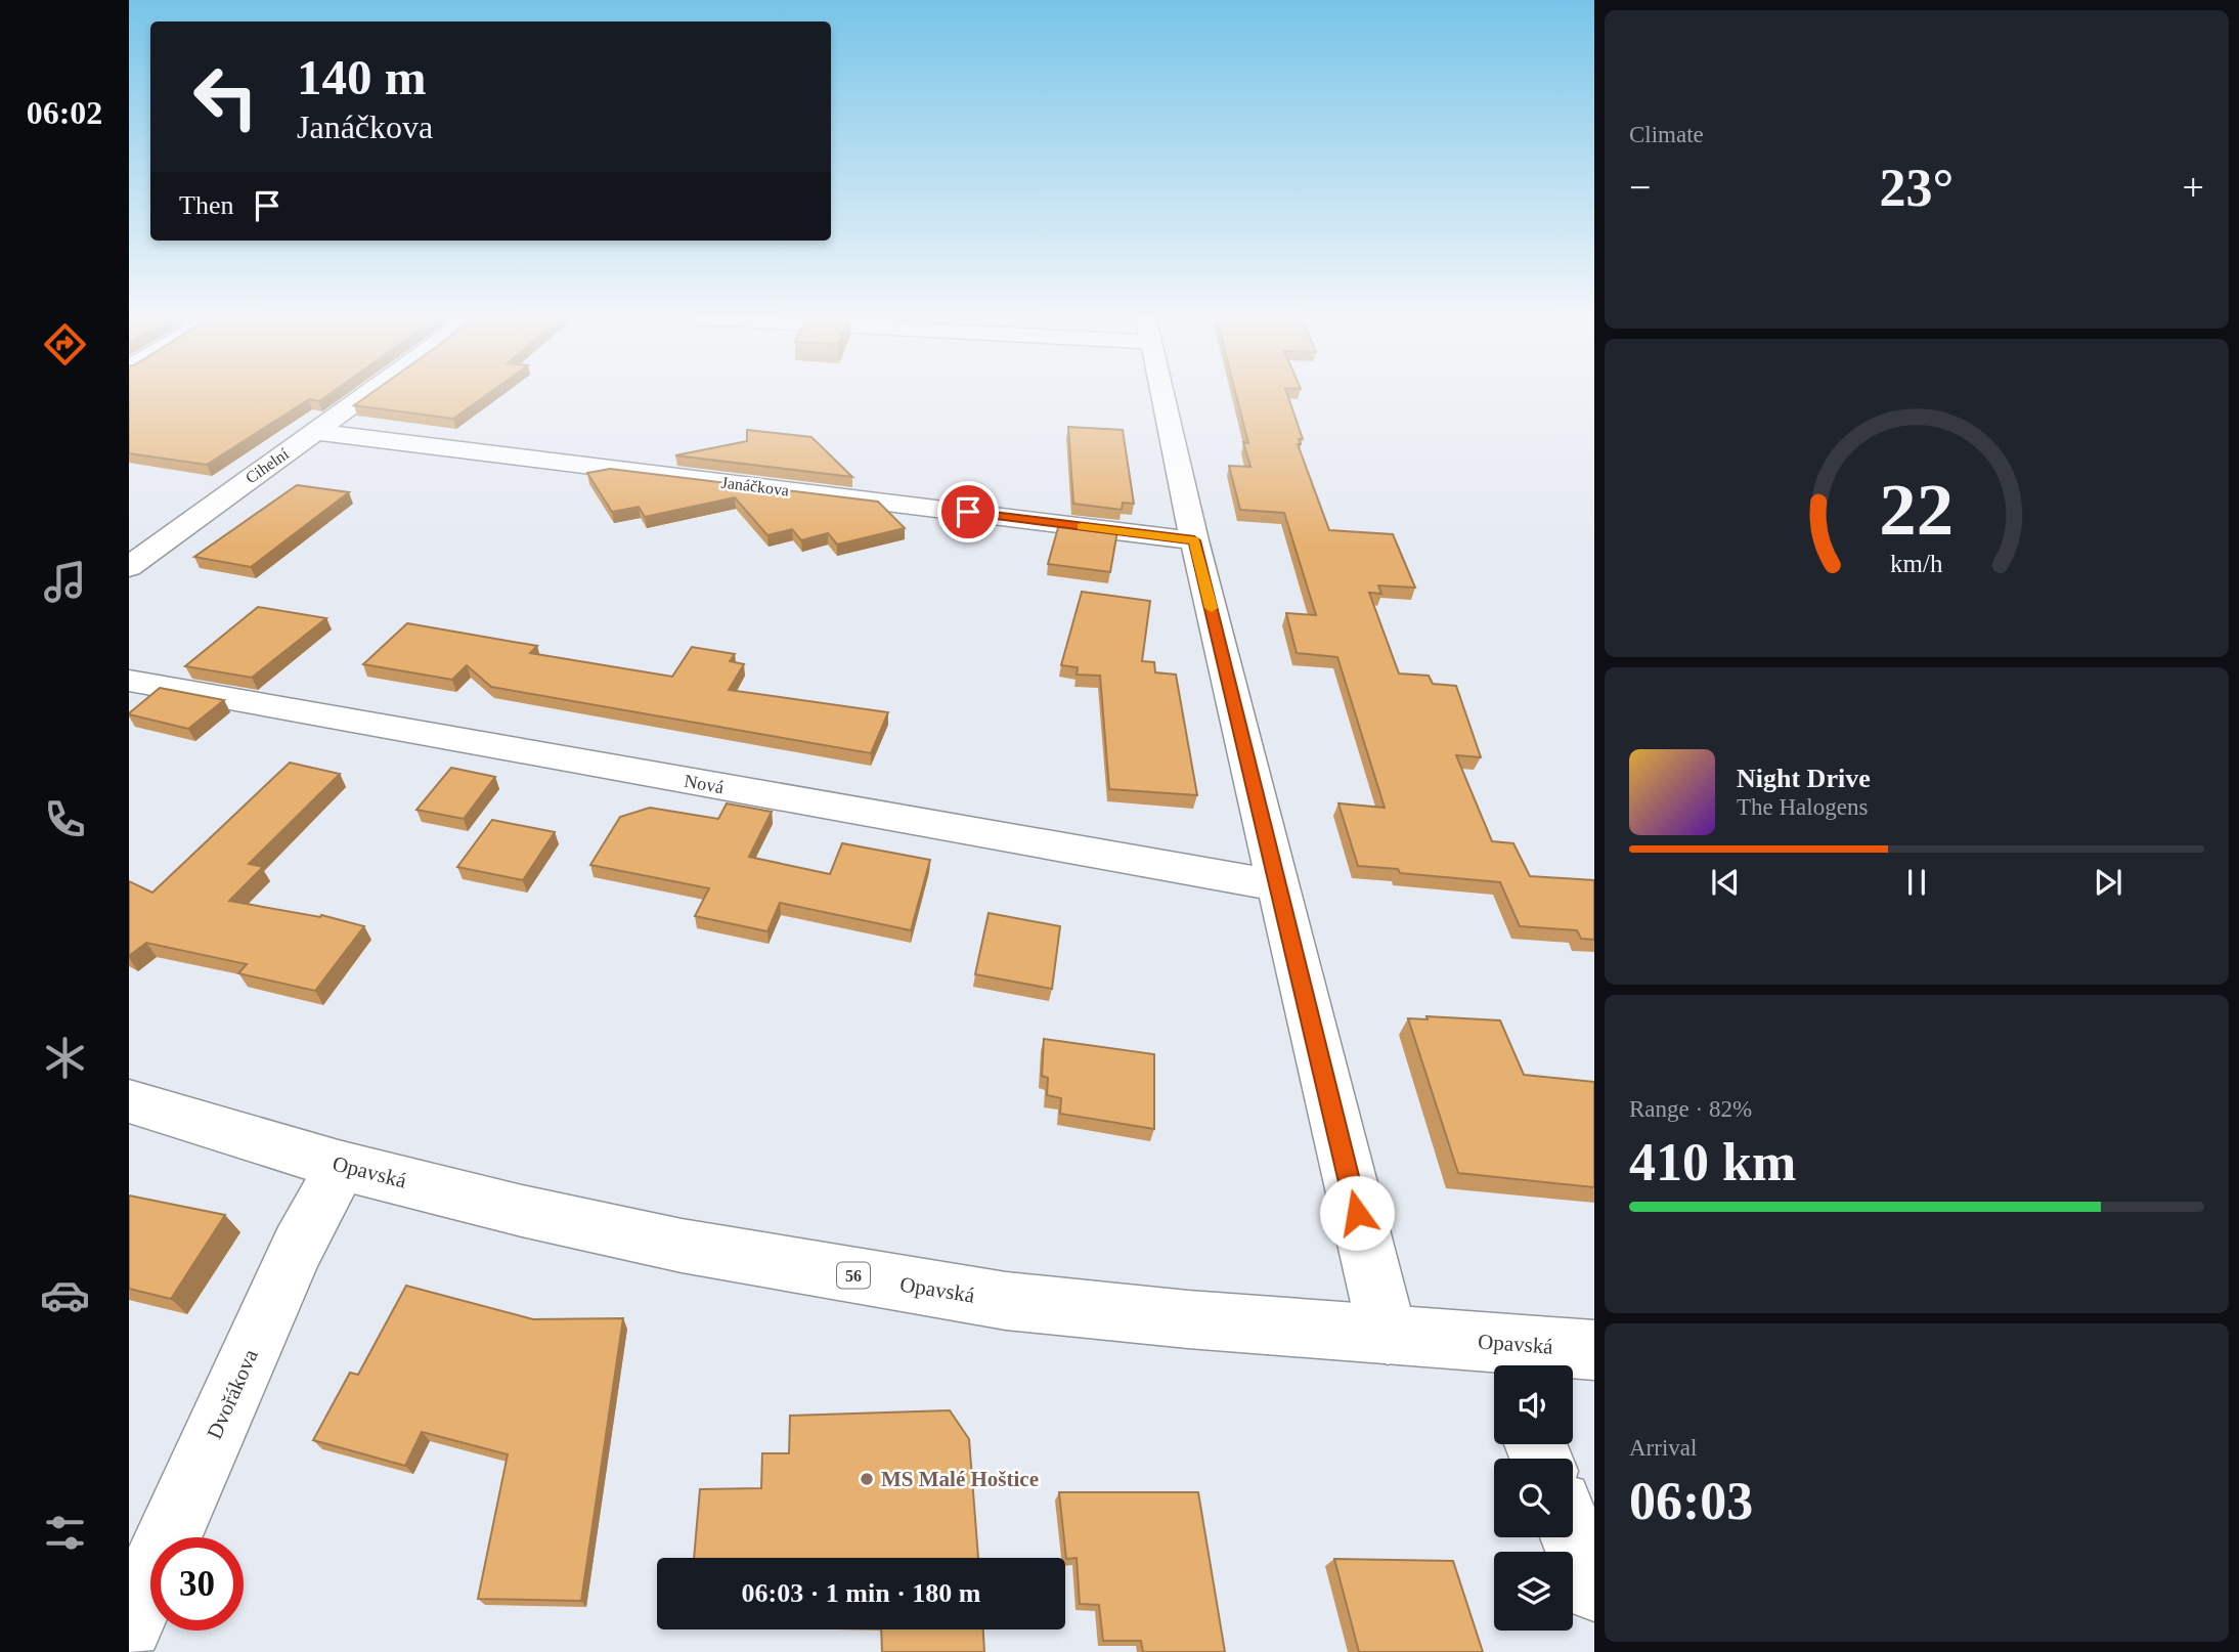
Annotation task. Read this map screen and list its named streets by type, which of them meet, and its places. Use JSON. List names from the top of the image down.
{
  "streets": {
    "street": [
      "Cihelní",
      "Janáčkova",
      "Nová",
      "Opavská",
      "56",
      "Dvořákova"
    ]
  },
  "crossings": [
    ["Cihelní", "Janáčkova"],
    ["Opavská", "Dvořákova"]
  ],
  "places": ["MS Malé Hoštice"],
  "page": {
    "tabs": "06:02",
    "tile": [
      "Climate",
      ["Range · 82%", "410 km"],
      ["Arrival", "06:03"]
    ],
    "turn": ["140 m", "Janáčkova"],
    "heat": ["−", "23°", "+"],
    "then": "Then",
    "song": ["Night Drive", "The Halogens"],
    "limit": "30",
    "trip": "06:03 · 1 min · 180 m",
    "gauge": ["22", "km/h"]
  }
}
